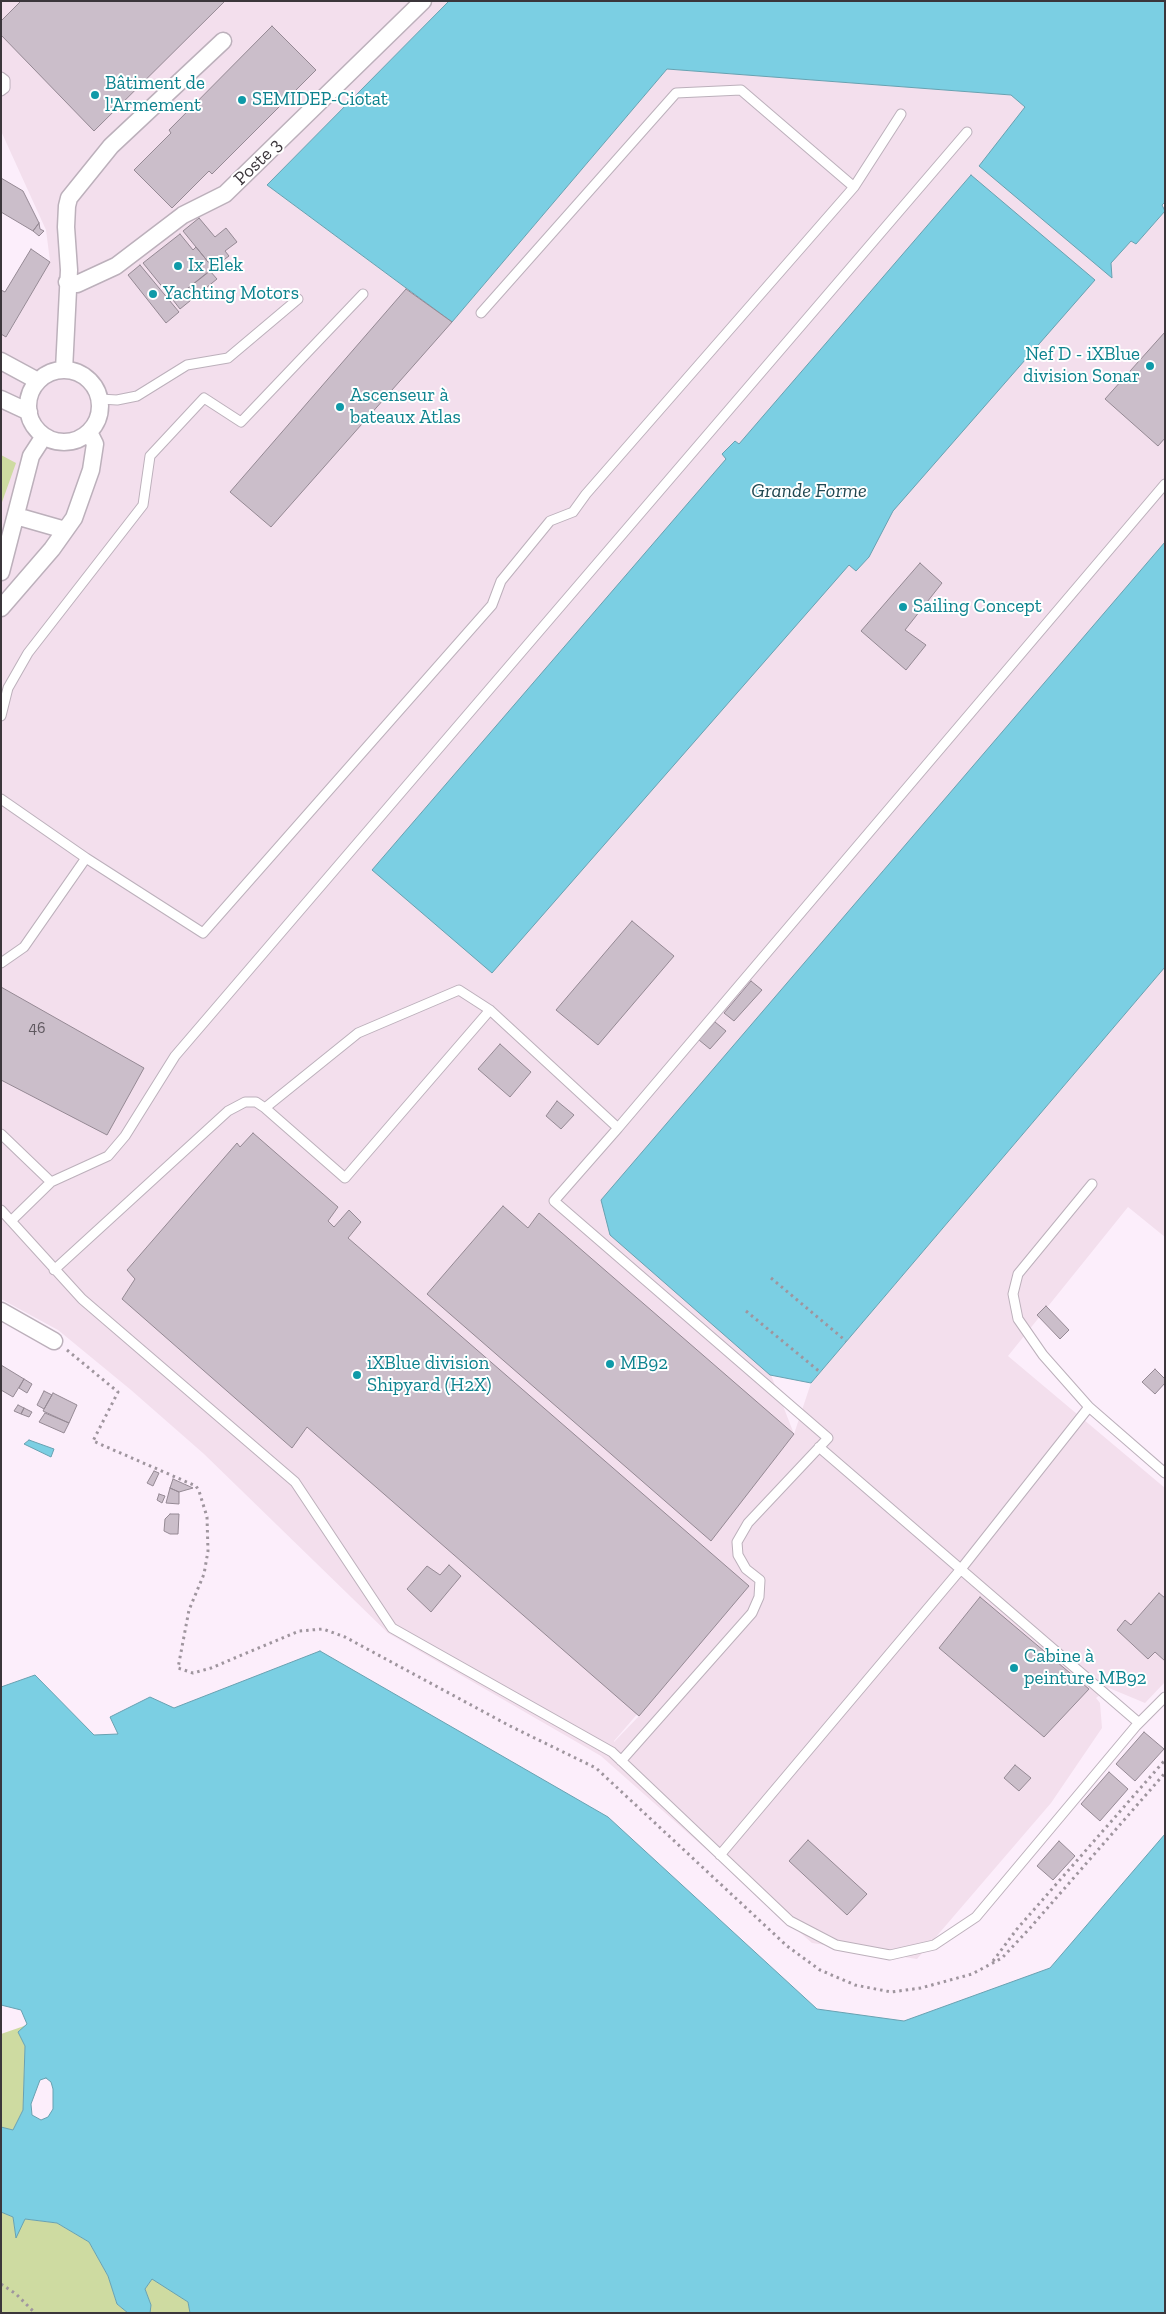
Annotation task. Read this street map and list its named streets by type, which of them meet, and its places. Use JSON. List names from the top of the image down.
{
  "streets": {
    "street": ["Poste 3"]
  },
  "water": ["Grande Forme"],
  "places": [
    "Bâtiment de l'Armement",
    "SEMIDEP-Ciotat",
    "Ix Elek",
    "Yachting Motors",
    "Nef D - iXBlue division Sonar",
    "Ascenseur à bateaux Atlas",
    "Sailing Concept",
    "MB92",
    "iXBlue division Shipyard (H2X)",
    "Cabine à peinture MB92"
  ],
  "house_numbers": ["46"]
}
